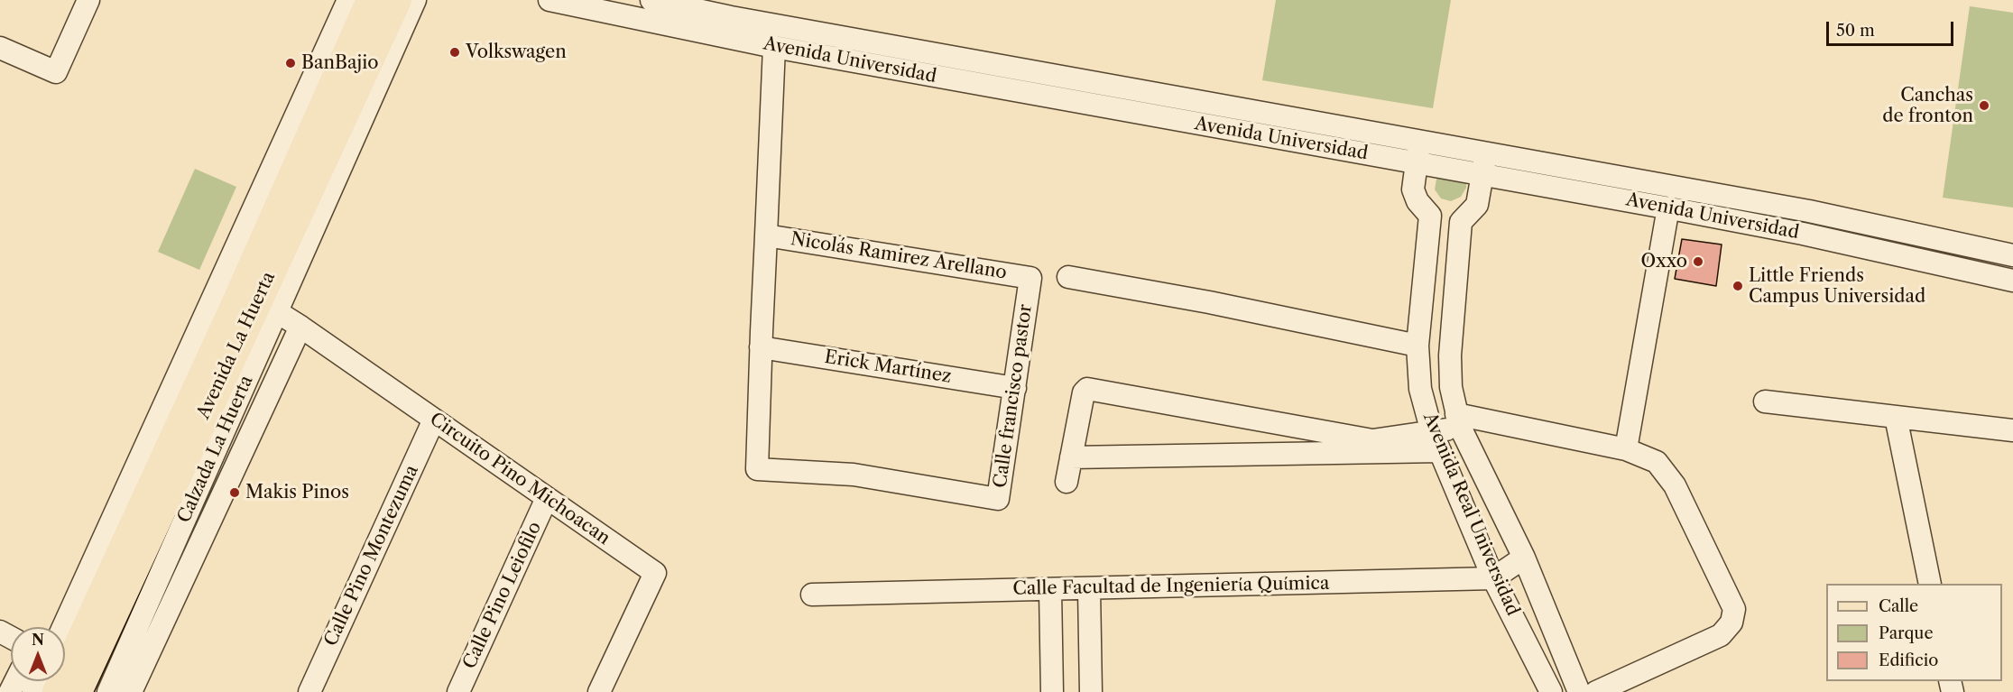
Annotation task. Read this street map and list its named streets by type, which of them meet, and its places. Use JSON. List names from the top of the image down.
{
  "streets": {
    "main road": ["Avenida La Huerta"],
    "street": [
      "Avenida Universidad",
      "Nicolás Ramirez Arellano",
      "Erick Martínez",
      "Calle francisco pastor",
      "Calzada La Huerta",
      "Circuito Pino Michoacan",
      "Avenida Real Universidad",
      "Calle Pino Montezuma",
      "Calle Facultad de Ingenierίa Quίmica",
      "Calle Pino Leiofilo"
    ]
  },
  "crossings": [
    ["Avenida Universidad", "Avenida Real Universidad"],
    ["Nicolás Ramirez Arellano", "Calle francisco pastor"],
    ["Avenida La Huerta", "Calzada La Huerta"],
    ["Avenida La Huerta", "Circuito Pino Michoacan"],
    ["Erick Martínez", "Calle francisco pastor"],
    ["Calzada La Huerta", "Circuito Pino Michoacan"],
    ["Circuito Pino Michoacan", "Calle Pino Montezuma"],
    ["Circuito Pino Michoacan", "Calle Pino Leiofilo"],
    ["Avenida Real Universidad", "Calle Facultad de Ingenierίa Quίmica"]
  ],
  "places": [
    "Volkswagen",
    "BanBajio",
    "Canchas de fronton",
    "Oxxo",
    "Little Friends Campus Universidad",
    "Makis Pinos"
  ],
  "legend": ["Calle", "Parque", "Edificio"],
  "scale_bar": "50 m",
  "north": "top"
}
